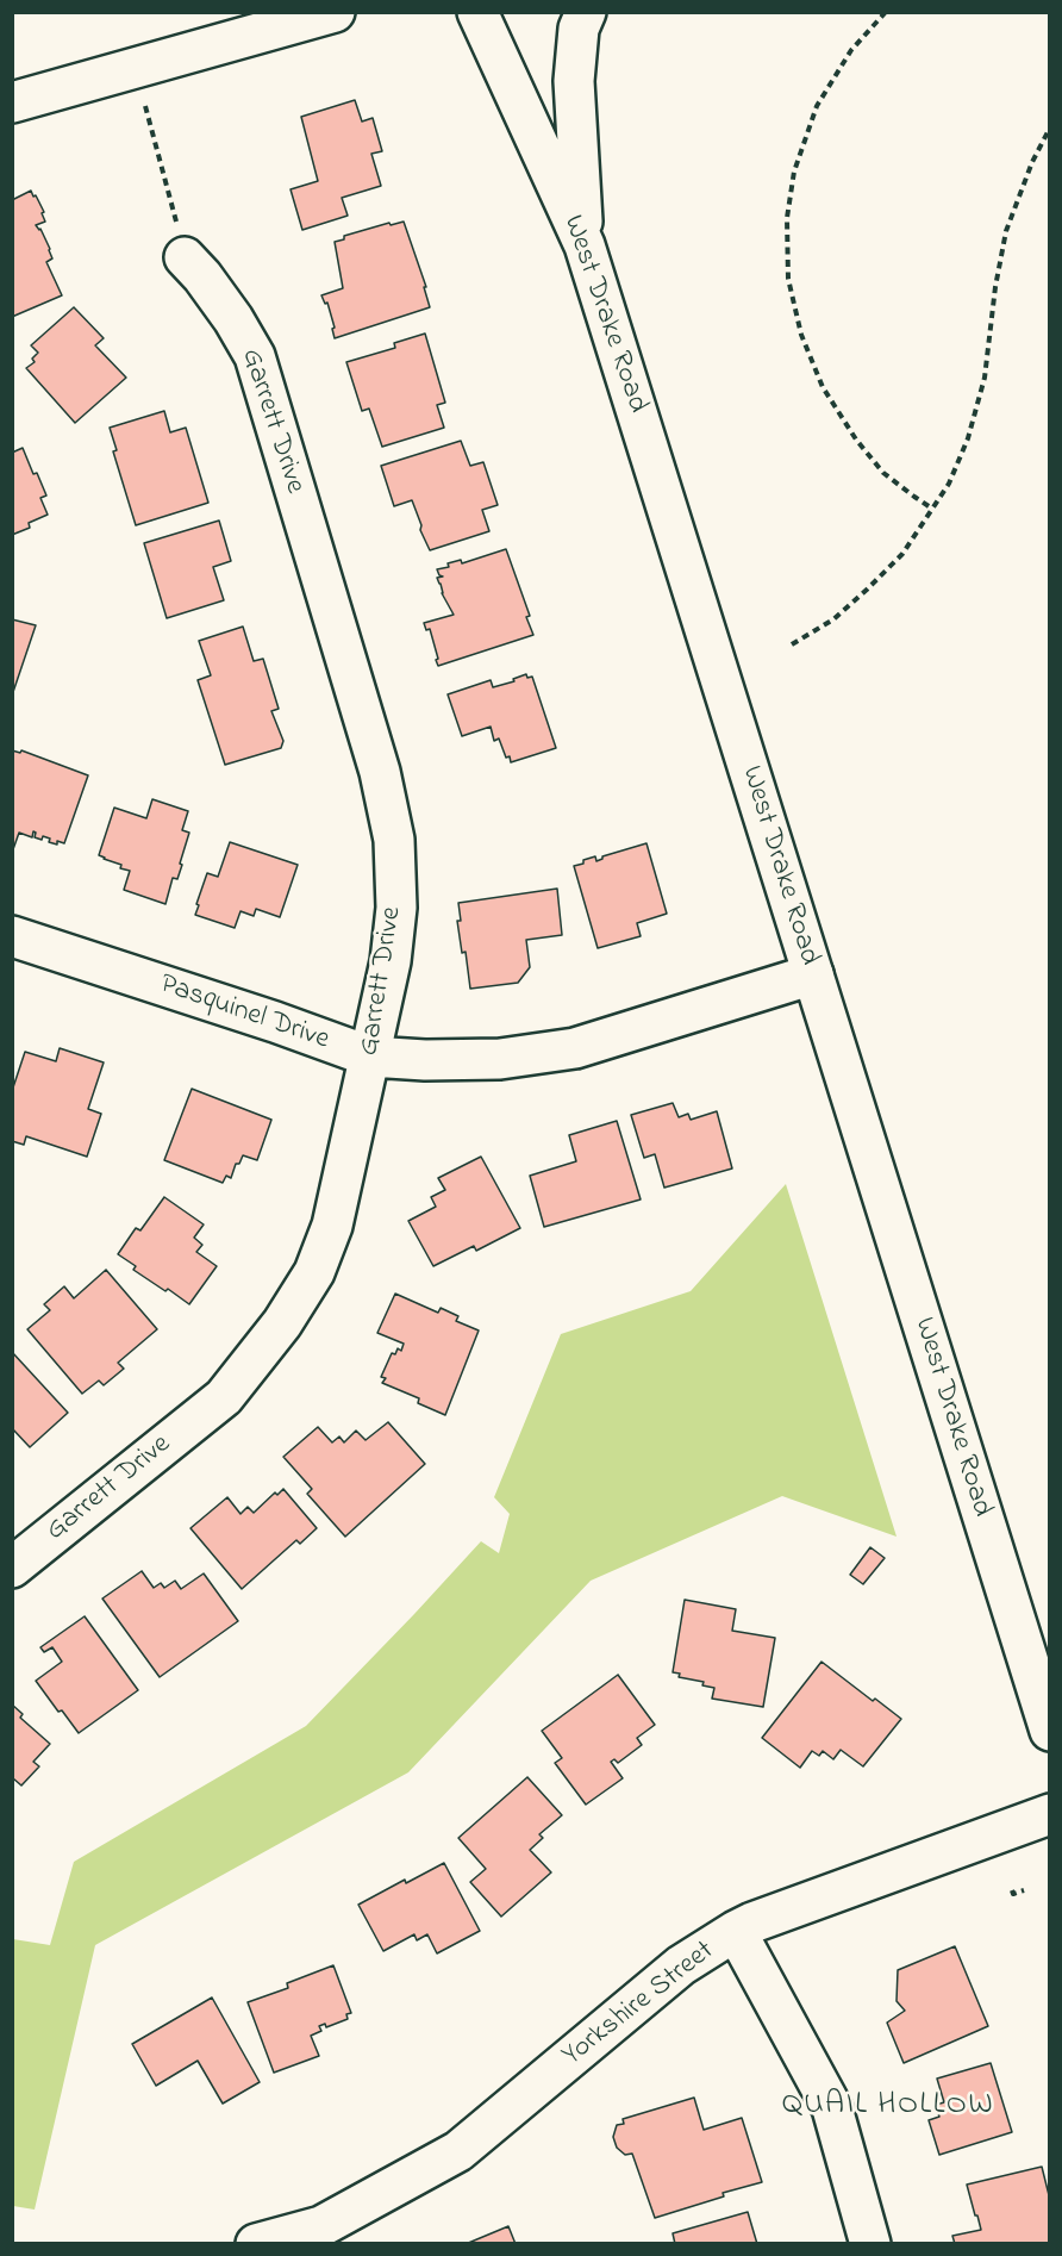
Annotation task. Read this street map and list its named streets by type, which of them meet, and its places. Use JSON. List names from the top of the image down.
{
  "streets": {
    "street": [
      "West Drake Road",
      "Garrett Drive",
      "Pasquinel Drive",
      "Yorkshire Street"
    ]
  },
  "crossings": [
    ["West Drake Road", "Pasquinel Drive"],
    ["Garrett Drive", "Pasquinel Drive"]
  ],
  "districts": ["QUAIL HOLLOW"]
}
